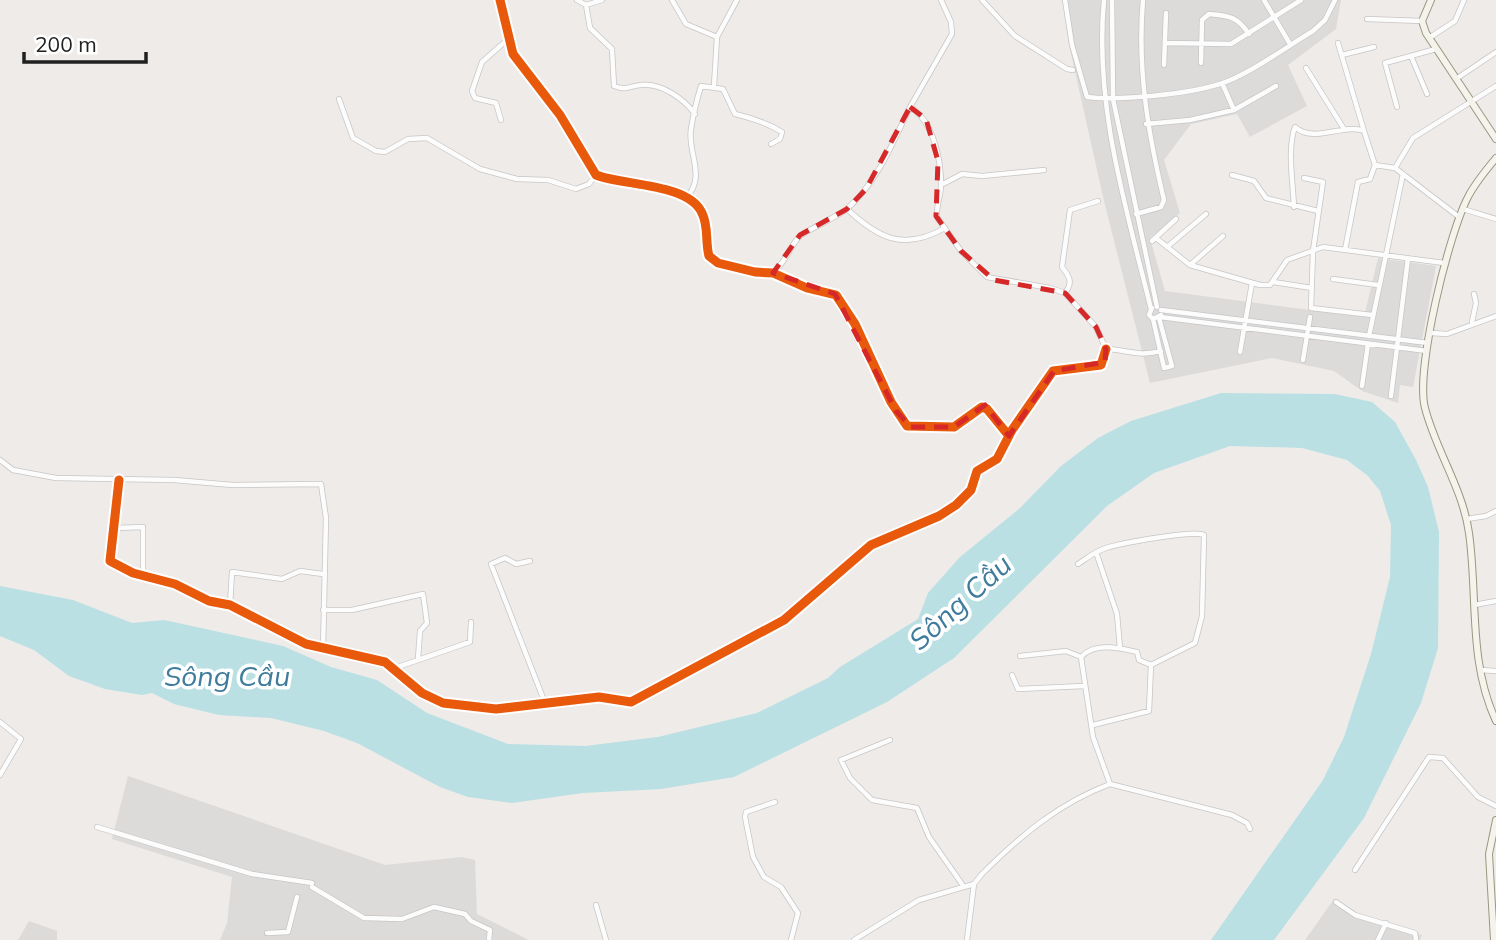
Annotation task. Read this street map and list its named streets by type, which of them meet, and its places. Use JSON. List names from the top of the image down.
{
  "water": ["Sông Cầu"],
  "scale_bar": "200 m"
}
